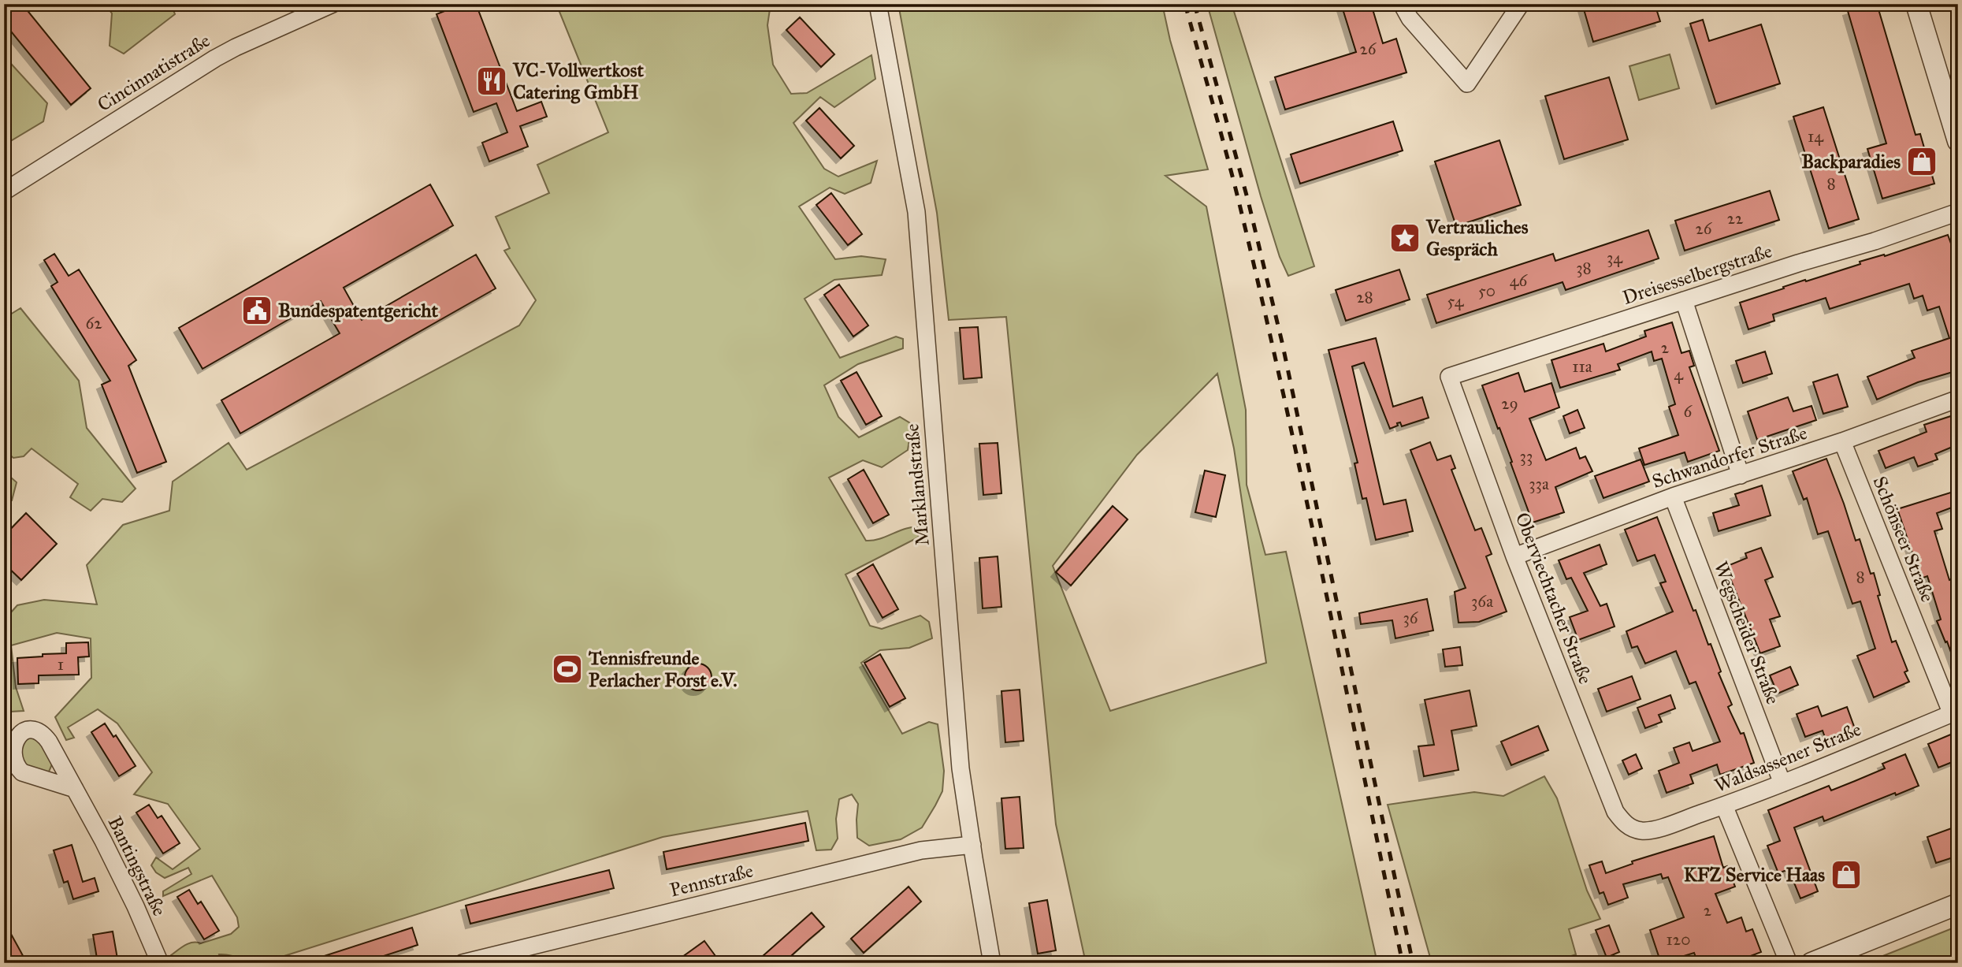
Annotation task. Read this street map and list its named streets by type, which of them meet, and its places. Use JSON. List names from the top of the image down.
{
  "streets": {
    "street": [
      "Cincinnatistraße",
      "Dreisesselbergstraße",
      "Schwandorfer Straße",
      "Marklandstraße",
      "Schönseer Straße",
      "Oberviechtacher Straße",
      "Wegscheider Straße",
      "Waldsassener Straße",
      "Bantingstraße",
      "Pennstraße"
    ]
  },
  "crossings": [
    ["Dreisesselbergstraße", "Oberviechtacher Straße"],
    ["Schwandorfer Straße", "Schönseer Straße"],
    ["Schwandorfer Straße", "Oberviechtacher Straße"],
    ["Schwandorfer Straße", "Wegscheider Straße"],
    ["Marklandstraße", "Pennstraße"],
    ["Schönseer Straße", "Waldsassener Straße"],
    ["Oberviechtacher Straße", "Waldsassener Straße"],
    ["Wegscheider Straße", "Waldsassener Straße"]
  ],
  "places": {
    "restaurant": ["VC-Vollwertkost Catering GmbH"],
    "shop": ["Backparadies", "KFZ Service Haas"],
    "place": ["Vertrauliches Gespräch"],
    "public building": ["Bundespatentgericht"],
    "sports": ["Tennisfreunde Perlacher Forst e.V."]
  },
  "house_numbers": [
    "26",
    "14",
    "8",
    "22",
    "26",
    "34",
    "38",
    "46",
    "50",
    "28",
    "54",
    "62",
    "2",
    "11a",
    "4",
    "29",
    "6",
    "33",
    "33a",
    "8",
    "36a",
    "36",
    "1",
    "2",
    "120"
  ]
}
